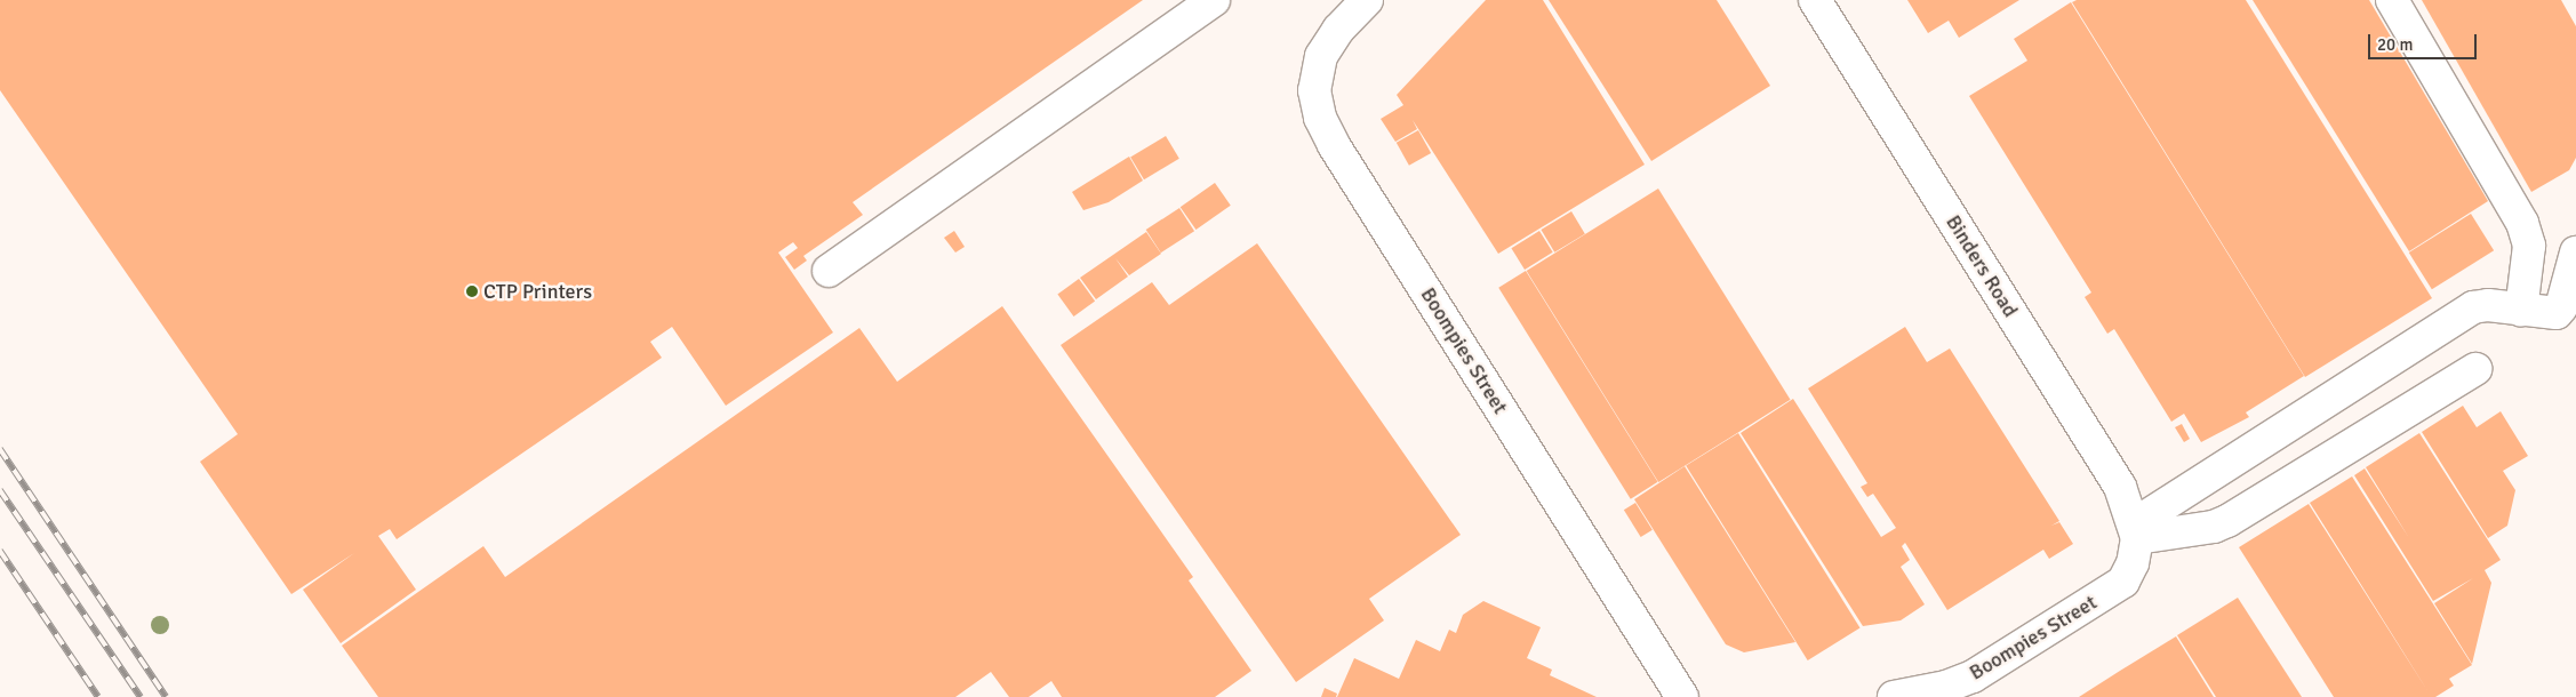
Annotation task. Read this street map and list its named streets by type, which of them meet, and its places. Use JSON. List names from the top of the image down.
{
  "streets": {
    "street": ["Binders Road", "Boompies Street"]
  },
  "crossings": [
    ["Binders Road", "Boompies Street"]
  ],
  "places": ["CTP Printers"],
  "scale_bar": "20 m"
}
